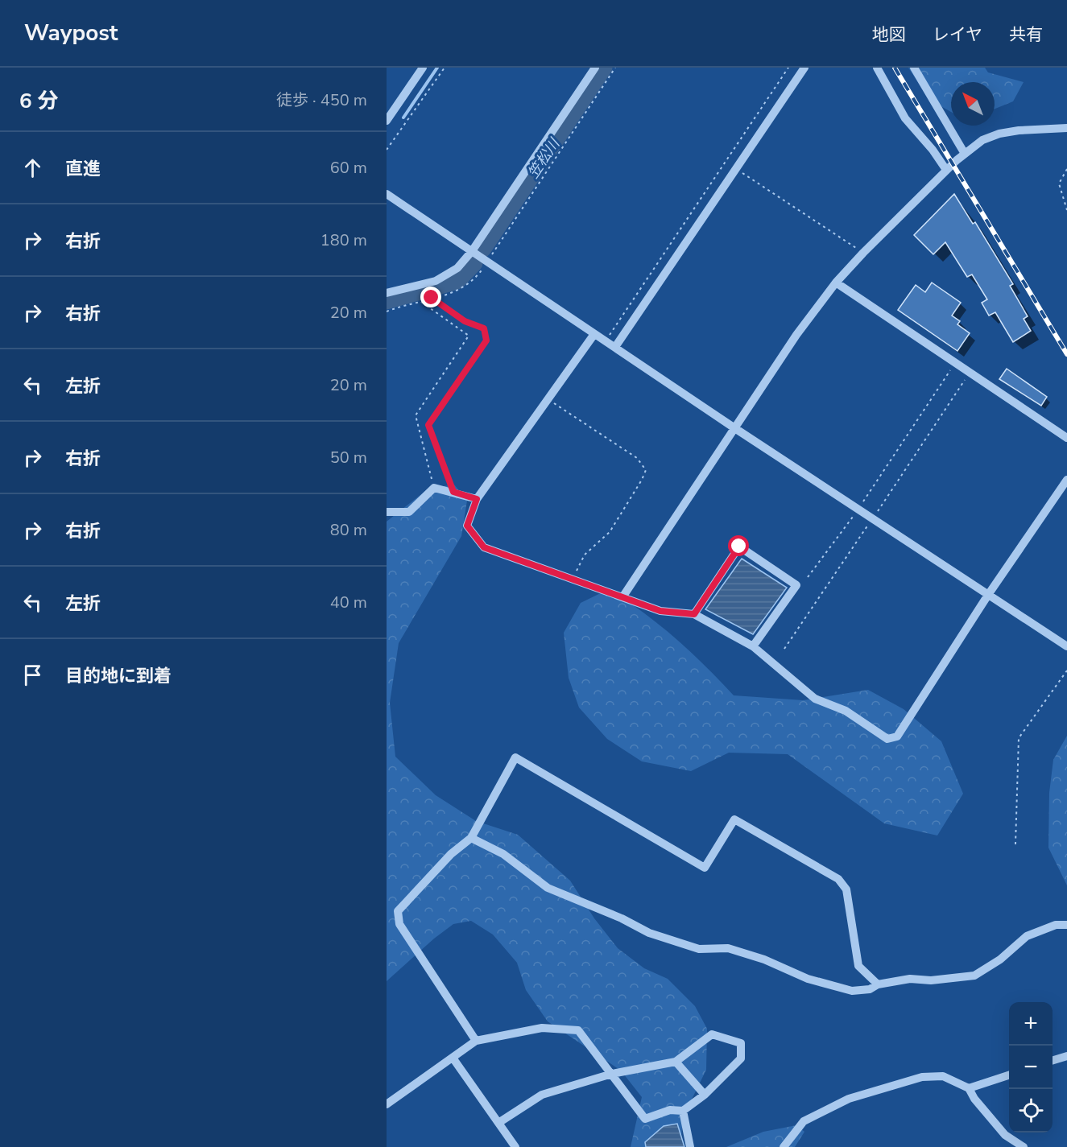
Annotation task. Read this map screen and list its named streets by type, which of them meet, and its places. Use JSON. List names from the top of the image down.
{
  "water": ["笠松川"],
  "north": "top left",
  "page": {
    "header": "Waypost",
    "nav": ["地図", "レイヤ", "共有"],
    "heading": ["6 分", "徒歩 · 450 m"],
    "list": [
      ["直進", "60 m"],
      ["右折", "180 m"],
      ["右折", "20 m"],
      ["左折", "20 m"],
      ["右折", "50 m"],
      ["右折", "80 m"],
      ["左折", "40 m"],
      "目的地に到着"
    ],
    "map_buttons": ["+", "−"]
  }
}
